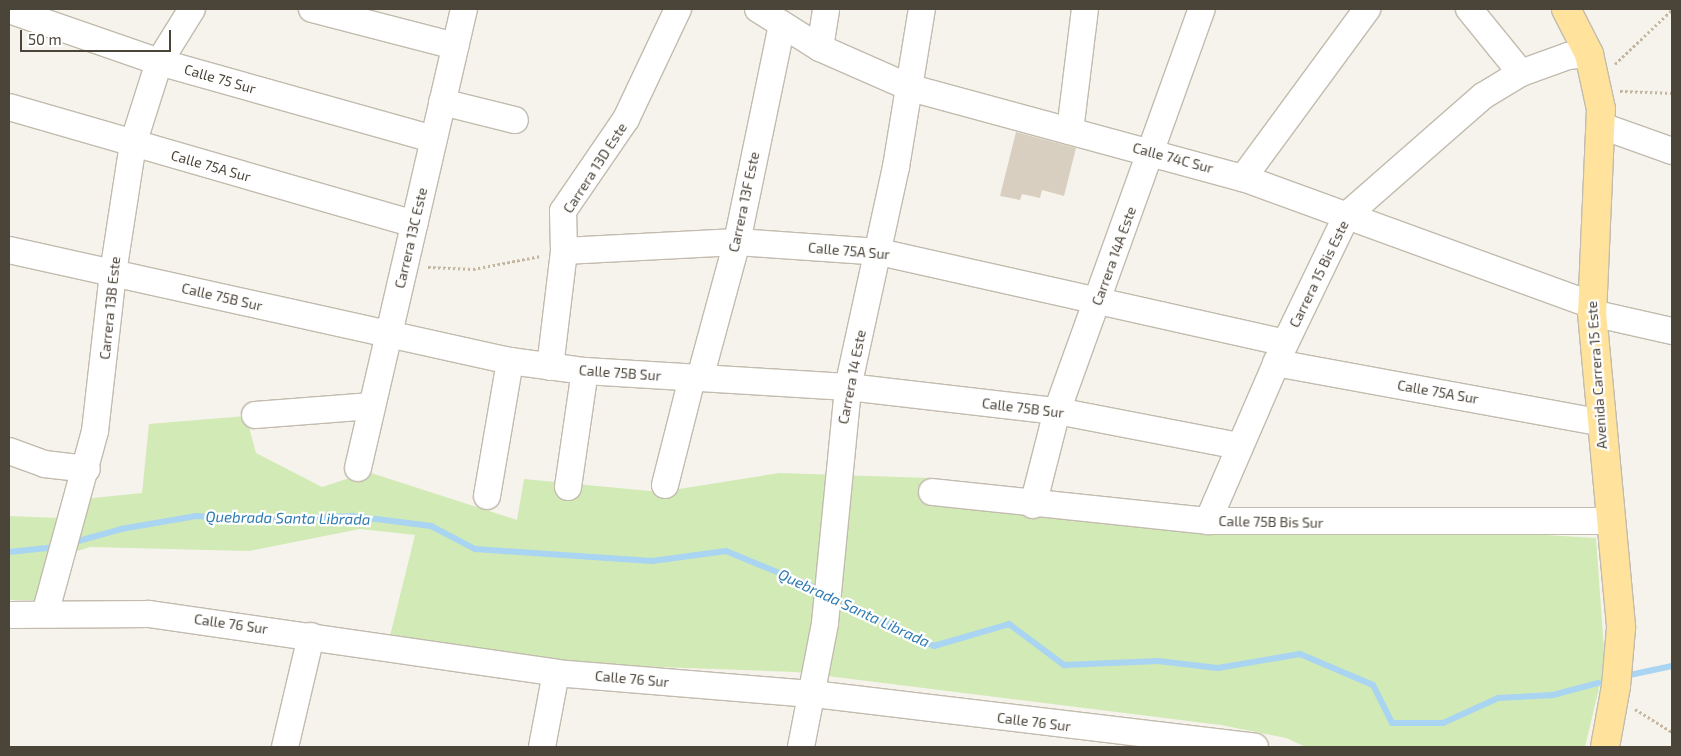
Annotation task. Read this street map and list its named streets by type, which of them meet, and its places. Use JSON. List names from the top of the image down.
{
  "streets": {
    "main road": ["Avenida Carrera 15 Este"],
    "street": [
      "Calle 75 Sur",
      "Calle 74C Sur",
      "Calle 75A Sur",
      "Carrera 13D Este",
      "Carrera 13F Este",
      "Carrera 13C Este",
      "Carrera 14A Este",
      "Carrera 15 Bis Este",
      "Calle 75B Sur",
      "Carrera 13B Este",
      "Carrera 14 Este",
      "Calle 75B Bis Sur",
      "Calle 76 Sur"
    ]
  },
  "crossings": [
    ["Calle 75 Sur", "Carrera 13C Este"],
    ["Calle 75 Sur", "Carrera 13B Este"],
    ["Calle 74C Sur", "Carrera 13F Este"],
    ["Calle 74C Sur", "Carrera 14A Este"],
    ["Calle 74C Sur", "Carrera 15 Bis Este"],
    ["Calle 74C Sur", "Avenida Carrera 15 Este"],
    ["Calle 74C Sur", "Carrera 14 Este"],
    ["Calle 75A Sur", "Carrera 13D Este"],
    ["Calle 75A Sur", "Carrera 13F Este"],
    ["Calle 75A Sur", "Carrera 13C Este"],
    ["Calle 75A Sur", "Carrera 14A Este"],
    ["Calle 75A Sur", "Carrera 15 Bis Este"],
    ["Calle 75A Sur", "Carrera 13B Este"],
    ["Calle 75A Sur", "Avenida Carrera 15 Este"],
    ["Calle 75A Sur", "Carrera 14 Este"],
    ["Carrera 13D Este", "Calle 75B Sur"],
    ["Carrera 13F Este", "Calle 75B Sur"],
    ["Carrera 13C Este", "Calle 75B Sur"],
    ["Carrera 14A Este", "Calle 75B Sur"],
    ["Carrera 14A Este", "Calle 75B Bis Sur"],
    ["Carrera 15 Bis Este", "Calle 75B Sur"],
    ["Carrera 15 Bis Este", "Avenida Carrera 15 Este"],
    ["Carrera 15 Bis Este", "Calle 75B Bis Sur"],
    ["Calle 75B Sur", "Carrera 13B Este"],
    ["Calle 75B Sur", "Carrera 14 Este"],
    ["Carrera 13B Este", "Calle 76 Sur"],
    ["Avenida Carrera 15 Este", "Calle 75B Bis Sur"],
    ["Carrera 14 Este", "Calle 76 Sur"]
  ],
  "water": ["Quebrada Santa Librada"],
  "scale_bar": "50 m"
}
